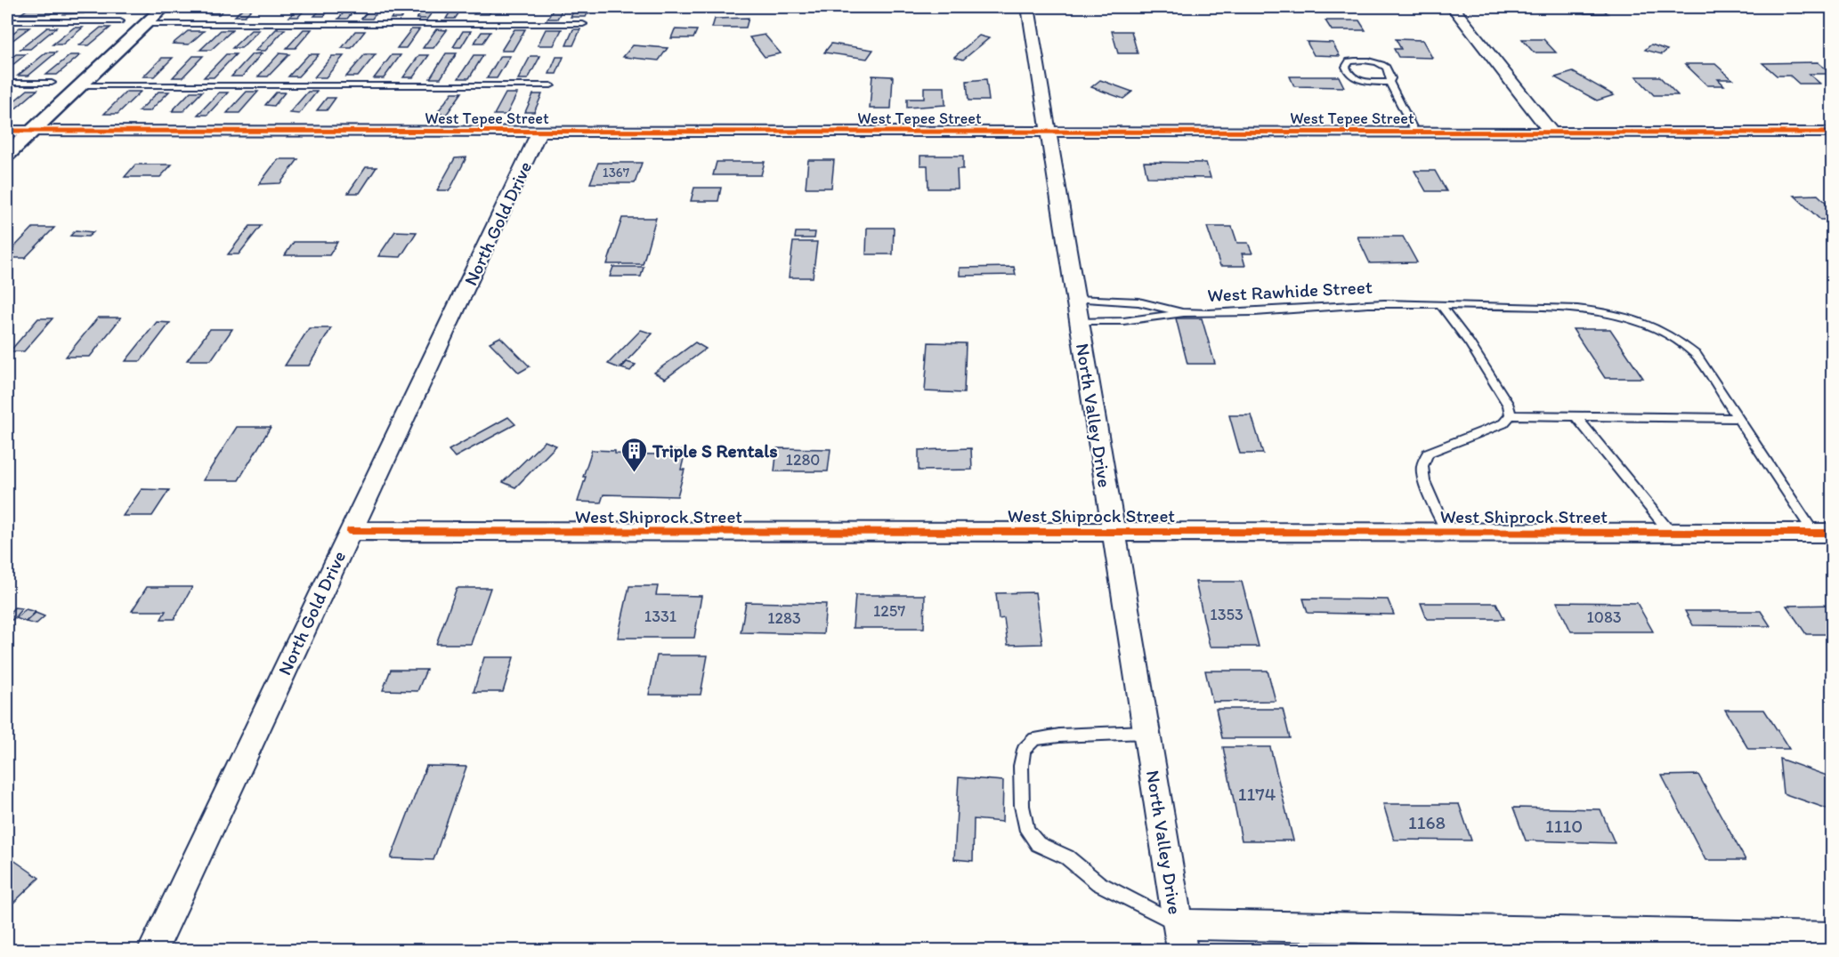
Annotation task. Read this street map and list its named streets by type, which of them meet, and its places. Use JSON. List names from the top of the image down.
{
  "streets": {
    "street": [
      "West Tepee Street",
      "North Gold Drive",
      "North Valley Drive",
      "West Shiprock Street"
    ],
    "lane": ["West Rawhide Street"]
  },
  "crossings": [
    ["West Tepee Street", "North Gold Drive"],
    ["West Tepee Street", "North Valley Drive"],
    ["North Gold Drive", "West Shiprock Street"],
    ["West Rawhide Street", "North Valley Drive"],
    ["West Rawhide Street", "West Shiprock Street"],
    ["North Valley Drive", "West Shiprock Street"]
  ],
  "places": {
    "building": ["Triple S Rentals"]
  },
  "house_numbers": [
    "1367",
    "1280",
    "1257",
    "1353",
    "1331",
    "1083",
    "1283",
    "1174",
    "1168",
    "1110"
  ]
}
